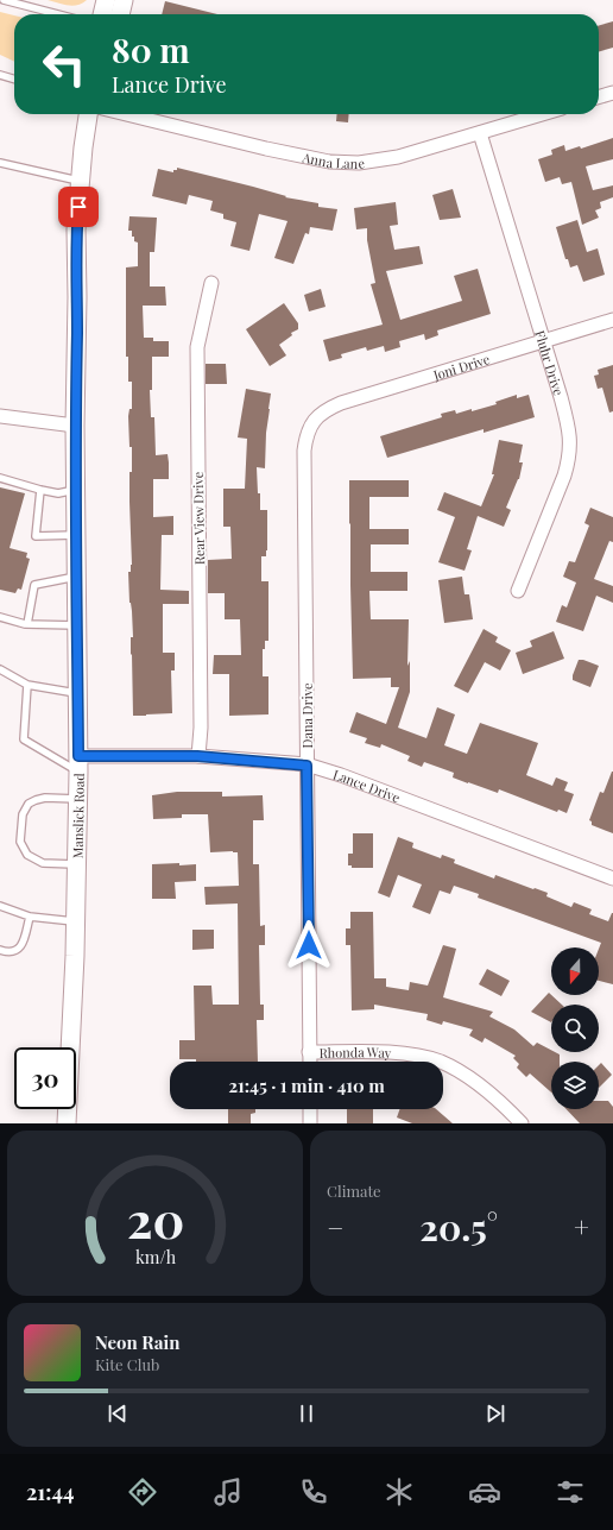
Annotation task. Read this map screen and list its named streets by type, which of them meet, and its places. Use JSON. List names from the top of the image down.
{
  "streets": {
    "main road": ["Manslick Road"],
    "street": [
      "Anna Lane",
      "Fluhr Drive",
      "Joni Drive",
      "Rear View Drive",
      "Dana Drive",
      "Lance Drive",
      "Rhonda Way"
    ]
  },
  "crossings": [
    ["Anna Lane", "Fluhr Drive"],
    ["Fluhr Drive", "Joni Drive"],
    ["Joni Drive", "Dana Drive"],
    ["Rear View Drive", "Lance Drive"],
    ["Dana Drive", "Lance Drive"],
    ["Dana Drive", "Rhonda Way"],
    ["Lance Drive", "Manslick Road"]
  ],
  "north": "bottom",
  "page": {
    "turn": ["80 m", "Lance Drive"],
    "limit": "30",
    "trip": "21:45 · 1 min · 410 m",
    "tile": "Climate",
    "heat": ["−", "20.5°", "+"],
    "song": ["Neon Rain", "Kite Club"],
    "tabs": "21:44",
    "gauge": ["20", "km/h"]
  }
}
